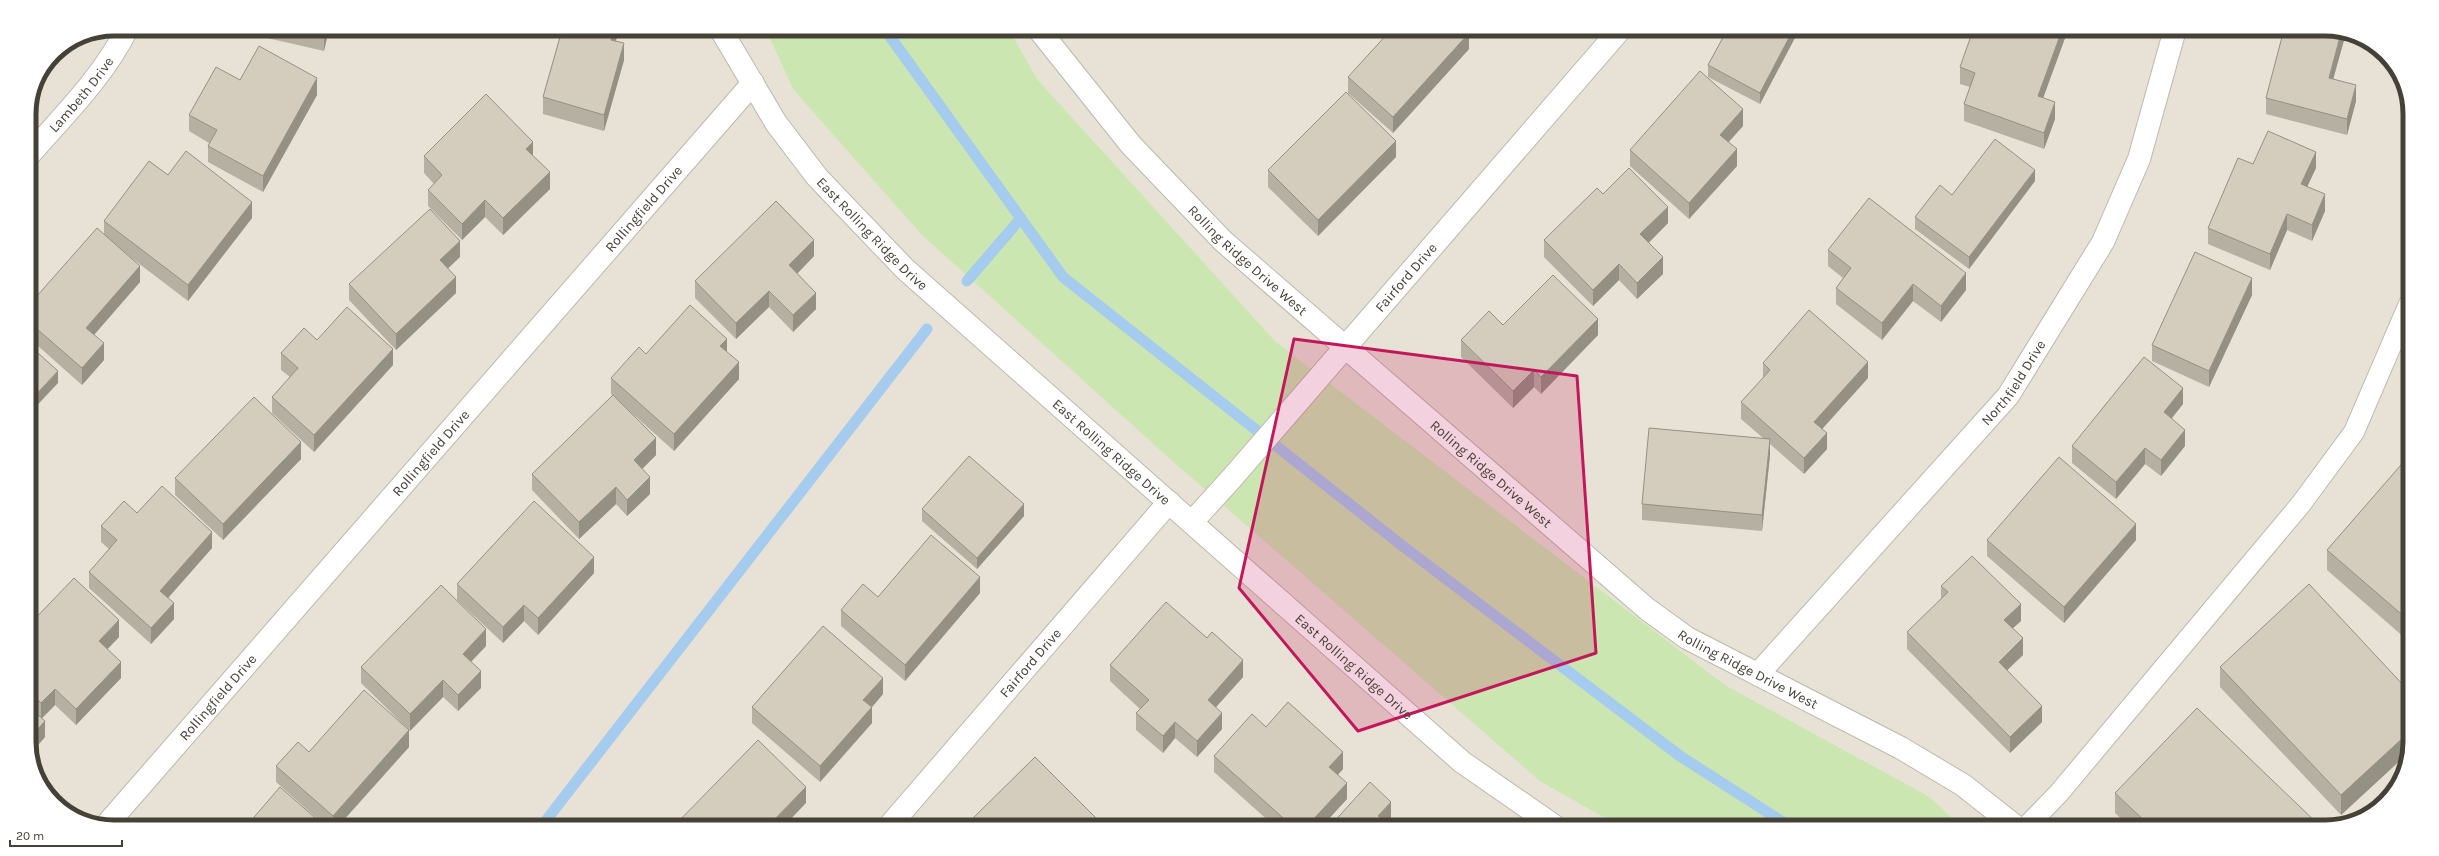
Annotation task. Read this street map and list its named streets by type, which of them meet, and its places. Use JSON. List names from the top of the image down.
{
  "streets": {
    "street": [
      "Lambeth Drive",
      "Rollingfield Drive",
      "East Rolling Ridge Drive",
      "Rolling Ridge Drive West",
      "Fairford Drive",
      "Northfield Drive"
    ]
  },
  "crossings": [
    ["Rollingfield Drive", "East Rolling Ridge Drive"],
    ["East Rolling Ridge Drive", "Fairford Drive"],
    ["Rolling Ridge Drive West", "Fairford Drive"],
    ["Rolling Ridge Drive West", "Northfield Drive"]
  ],
  "scale_bar": "20 m"
}
